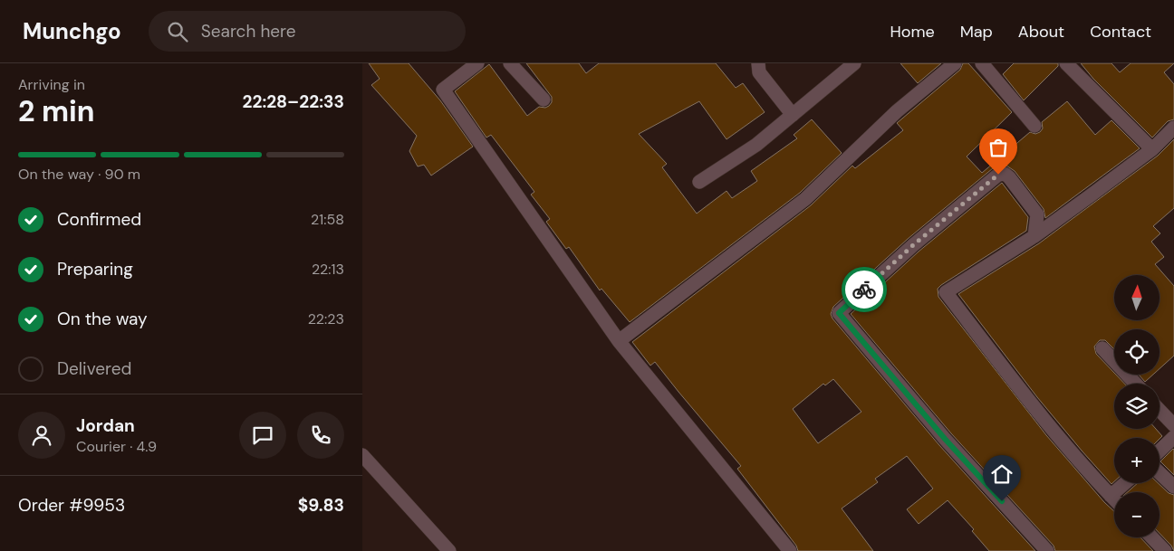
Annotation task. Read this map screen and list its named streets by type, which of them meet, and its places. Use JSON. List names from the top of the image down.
{
  "north": "top",
  "page": {
    "header": "Munchgo",
    "search": "Search here",
    "nav": [
      "Home",
      "Map",
      "About",
      "Contact"
    ],
    "heading": ["2 min", "Arriving in", "22:28–22:33"],
    "panel": [
      "Jordan",
      "Courier · 4.9",
      "Order #9953",
      "$9.83"
    ],
    "bar": "On the way · 90 m",
    "list": [
      ["Confirmed", "21:58"],
      ["Preparing", "22:13"],
      ["On the way", "22:23"],
      "Delivered"
    ],
    "map_buttons": ["+", "−"]
  }
}
